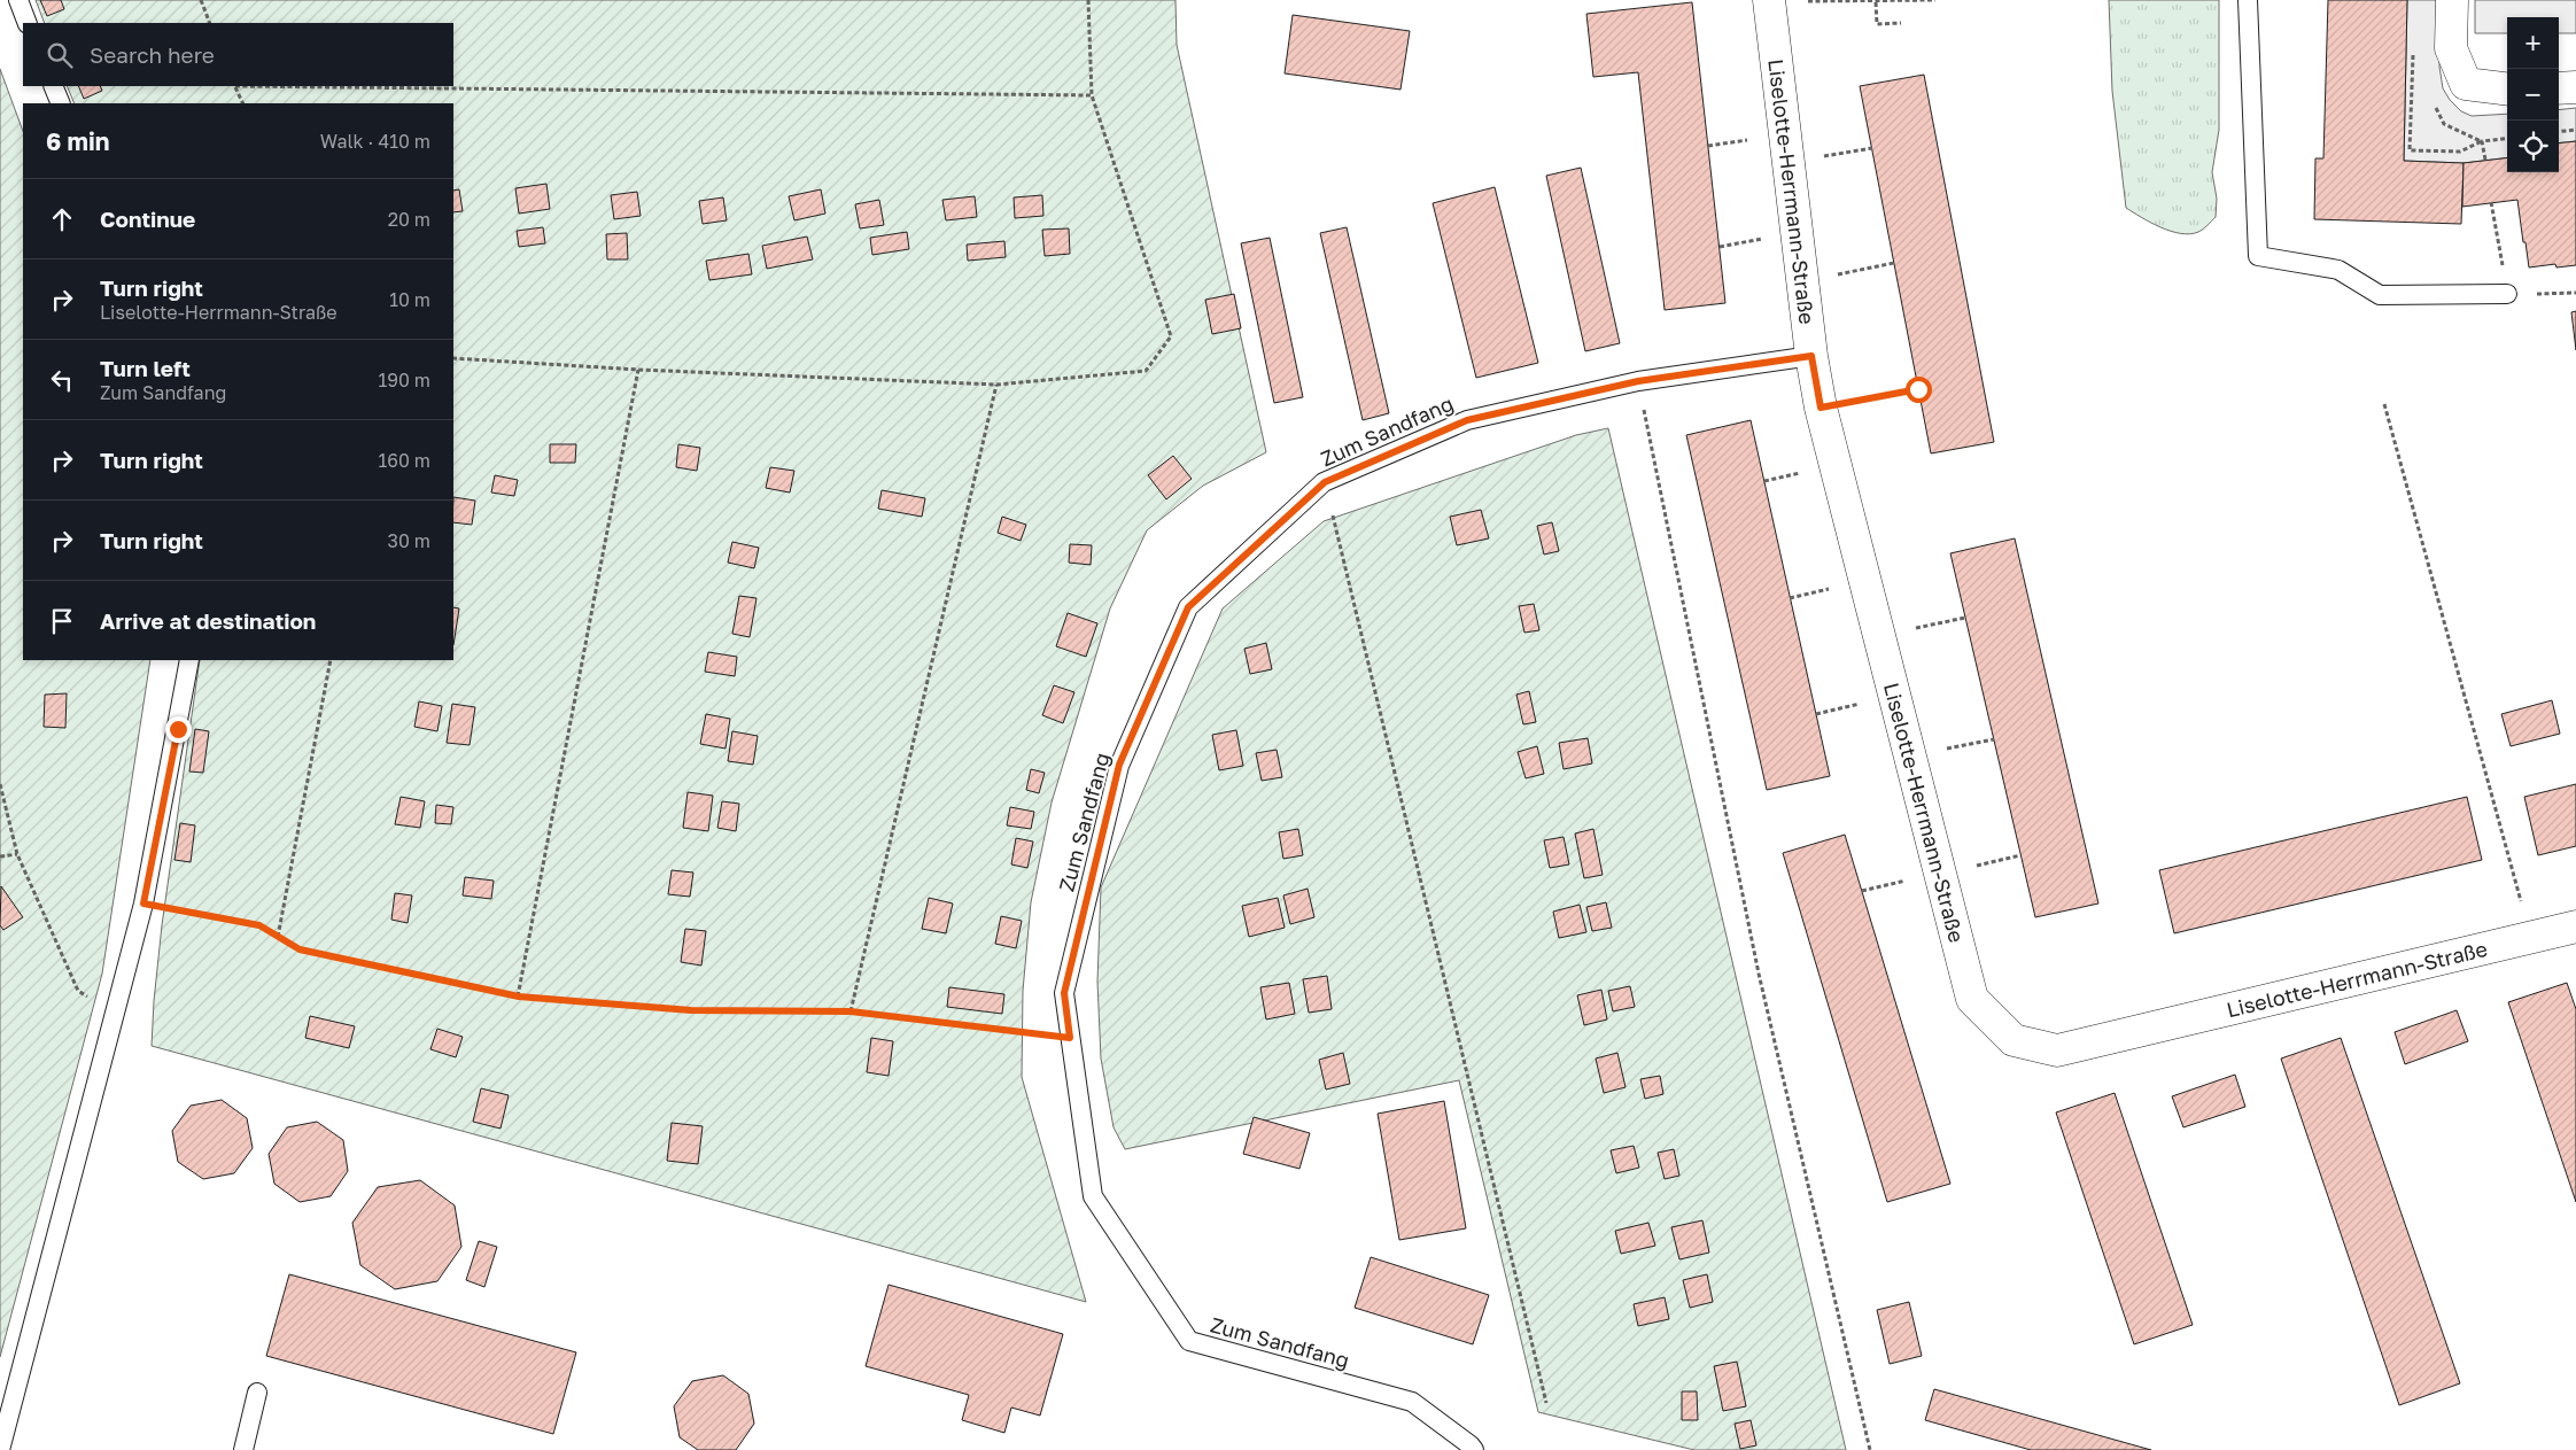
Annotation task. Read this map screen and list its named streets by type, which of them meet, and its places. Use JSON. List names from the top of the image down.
{
  "streets": {
    "street": ["Liselotte-Herrmann-Straße"],
    "lane": ["Zum Sandfang"]
  },
  "crossings": [
    ["Liselotte-Herrmann-Straße", "Zum Sandfang"]
  ],
  "page": {
    "map_buttons": ["+", "−"],
    "search": "Search here",
    "heading": ["6 min", "Walk · 410 m"],
    "list": [
      ["Continue", "20 m"],
      ["Turn right", "Liselotte-Herrmann-Straße", "10 m"],
      ["Turn left", "Zum Sandfang", "190 m"],
      ["Turn right", "160 m"],
      ["Turn right", "30 m"],
      "Arrive at destination"
    ]
  }
}
